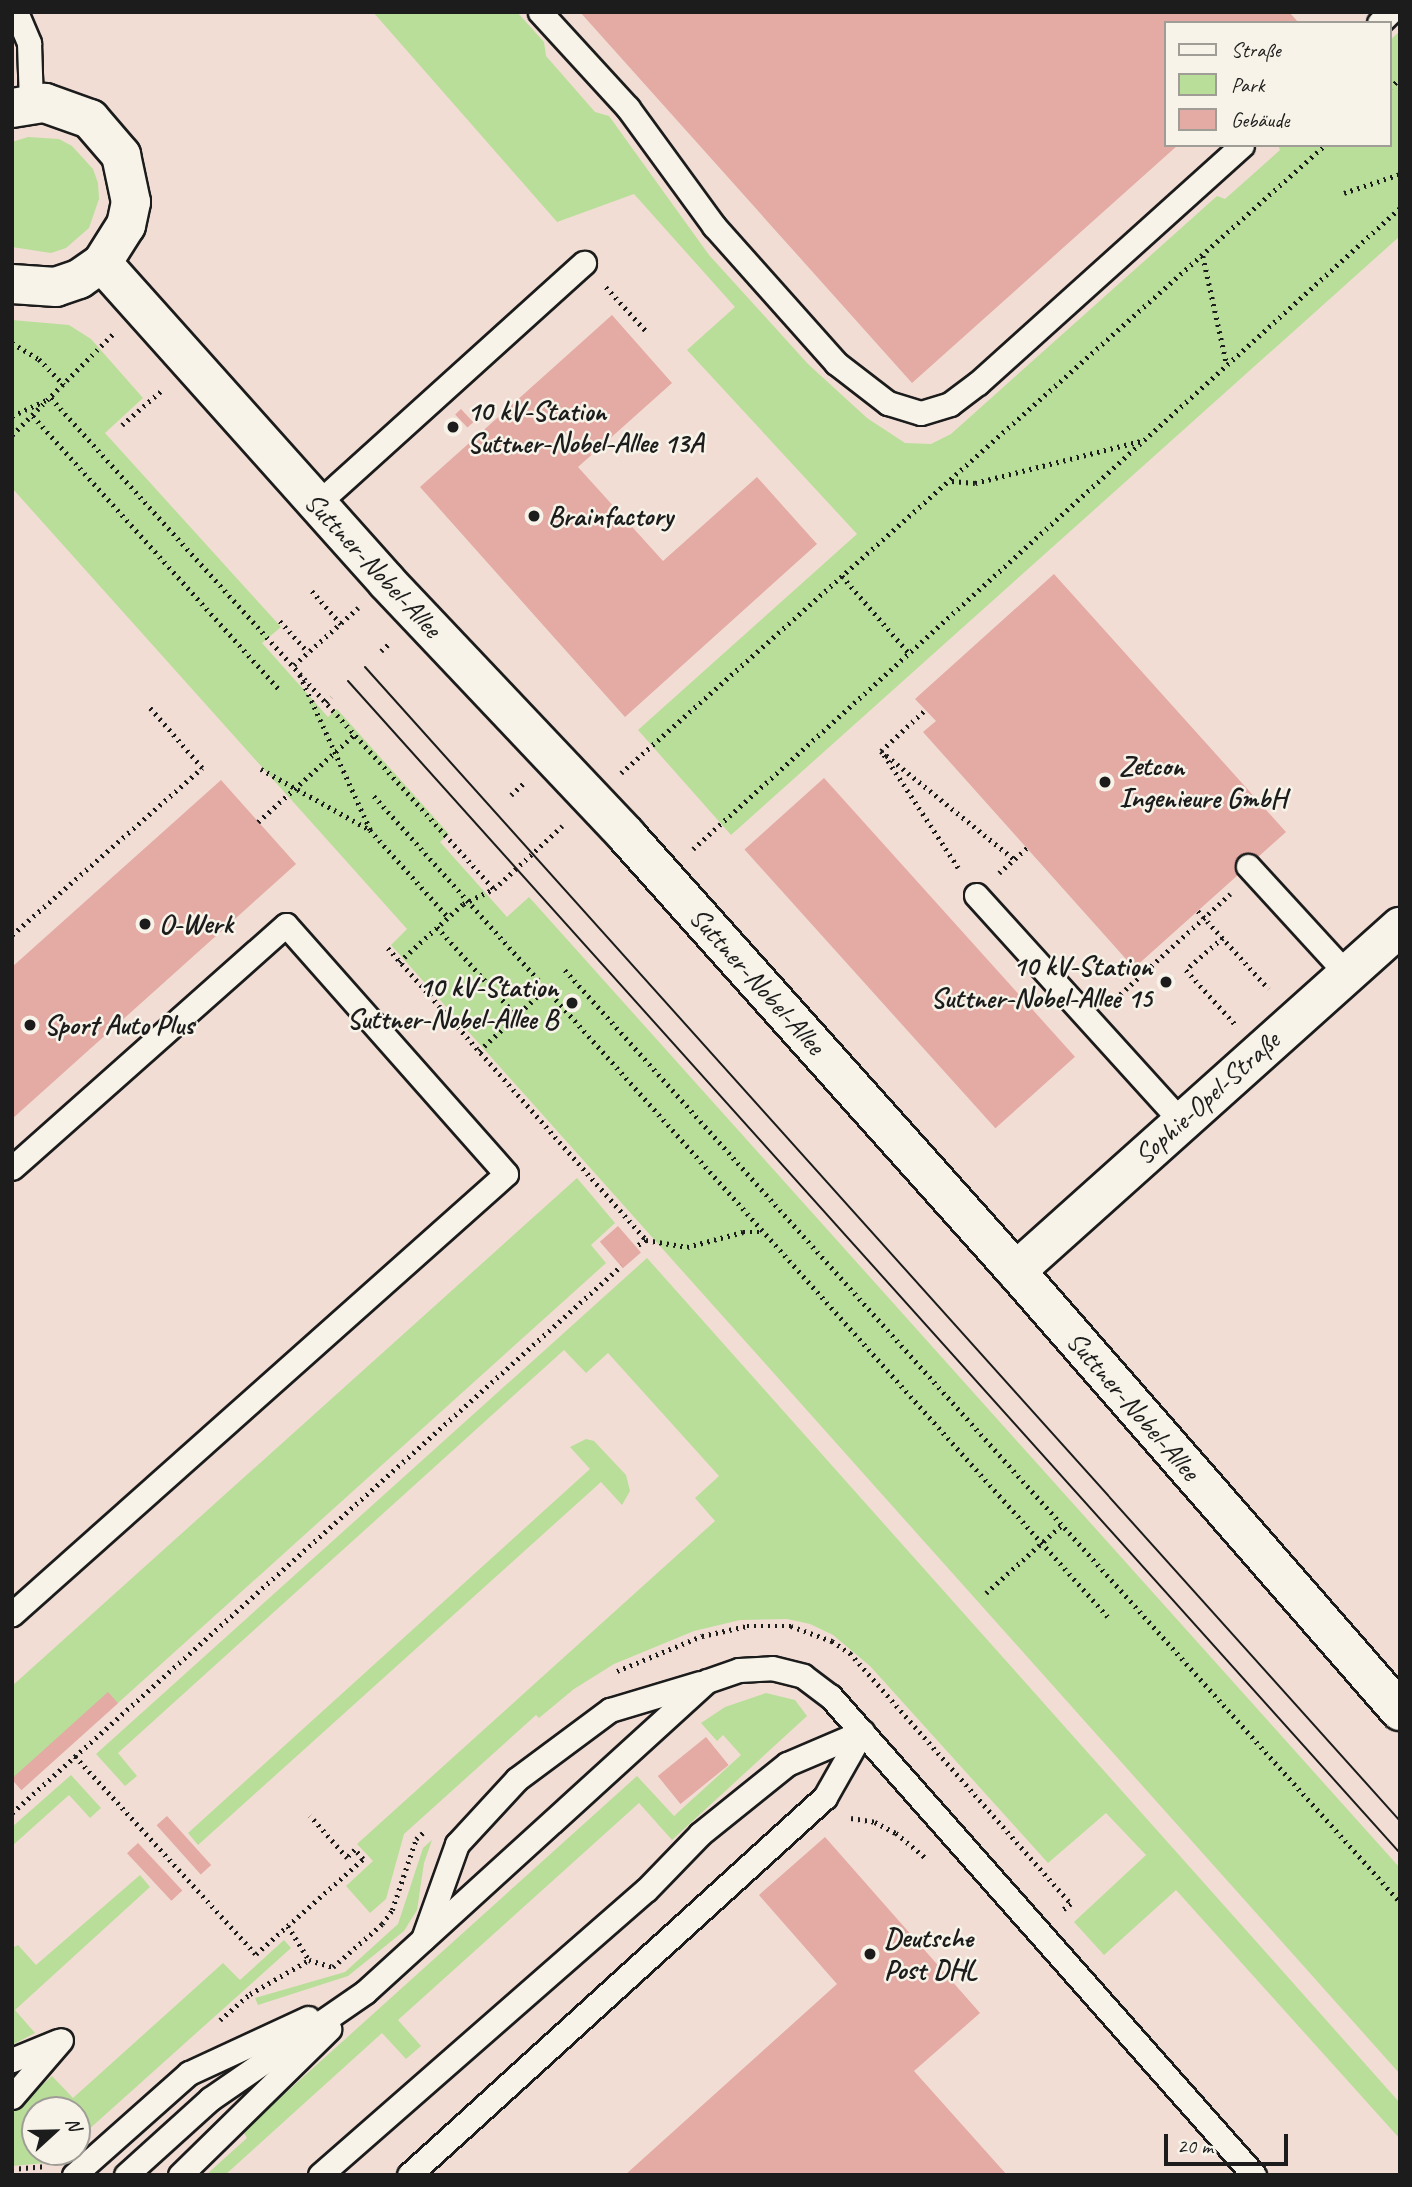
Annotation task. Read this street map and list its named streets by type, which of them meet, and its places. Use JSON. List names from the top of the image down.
{
  "streets": {
    "street": ["Suttner-Nobel-Allee", "Sophie-Opel-Straße"]
  },
  "crossings": [
    ["Suttner-Nobel-Allee", "Sophie-Opel-Straße"]
  ],
  "places": [
    "10 kV-Station Suttner-Nobel-Allee 13A",
    "Brainfactory",
    "Zetcon Ingenieure GmbH",
    "O-Werk",
    "10 kV-Station Suttner-Nobel-Allee 15",
    "10 kV-Station Suttner-Nobel-Allee B",
    "Sport Auto Plus",
    "Deutsche Post DHL"
  ],
  "legend": ["Straße", "Park", "Gebäude"],
  "scale_bar": "20 m",
  "north": "right"
}
